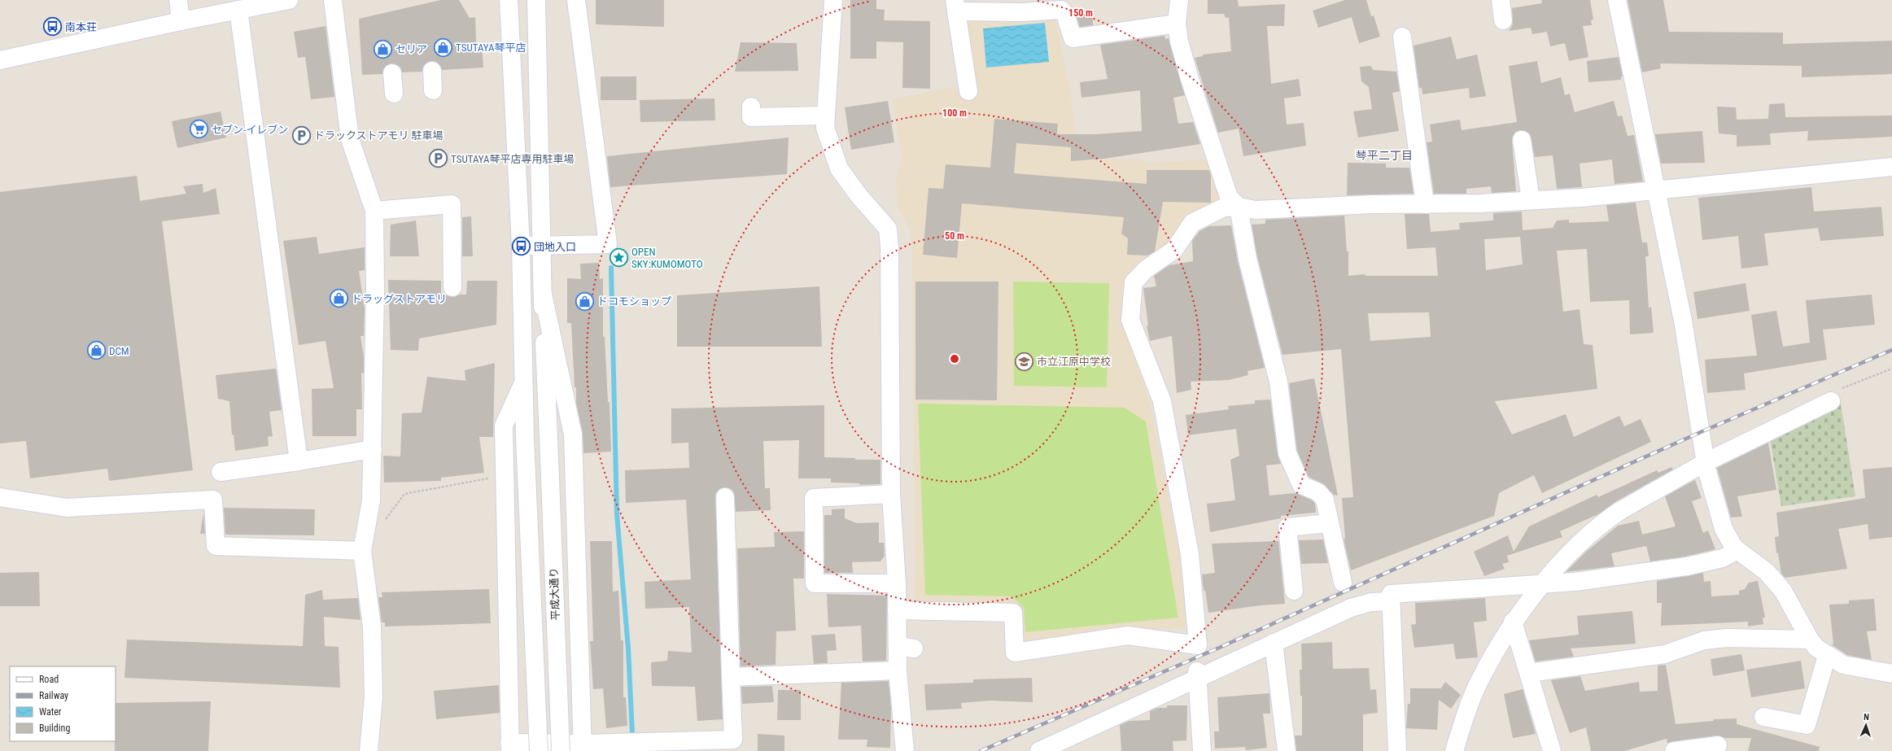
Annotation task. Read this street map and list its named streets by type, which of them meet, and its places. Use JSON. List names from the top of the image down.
{
  "streets": {
    "street": ["平成大通り"]
  },
  "districts": ["琴平二丁目"],
  "places": {
    "bus stop": ["南本荘", "団地入口"],
    "shop": [
      "TSUTAYA琴平店",
      "セリア",
      "ドラッグストアモリ",
      "ドコモショップ",
      "DCM"
    ],
    "supermarket": ["セブン-イレブン"],
    "parking": ["ドラックストアモリ 駐車場", "TSUTAYA琴平店専用駐車場"],
    "place": ["OPEN SKY:KUMOMOTO"],
    "school or university": ["市立江原中学校"]
  },
  "legend": [
    "Road",
    "Railway",
    "Water",
    "Building"
  ],
  "north": "top",
  "rings": ["150 m", "100 m", "50 m"]
}
